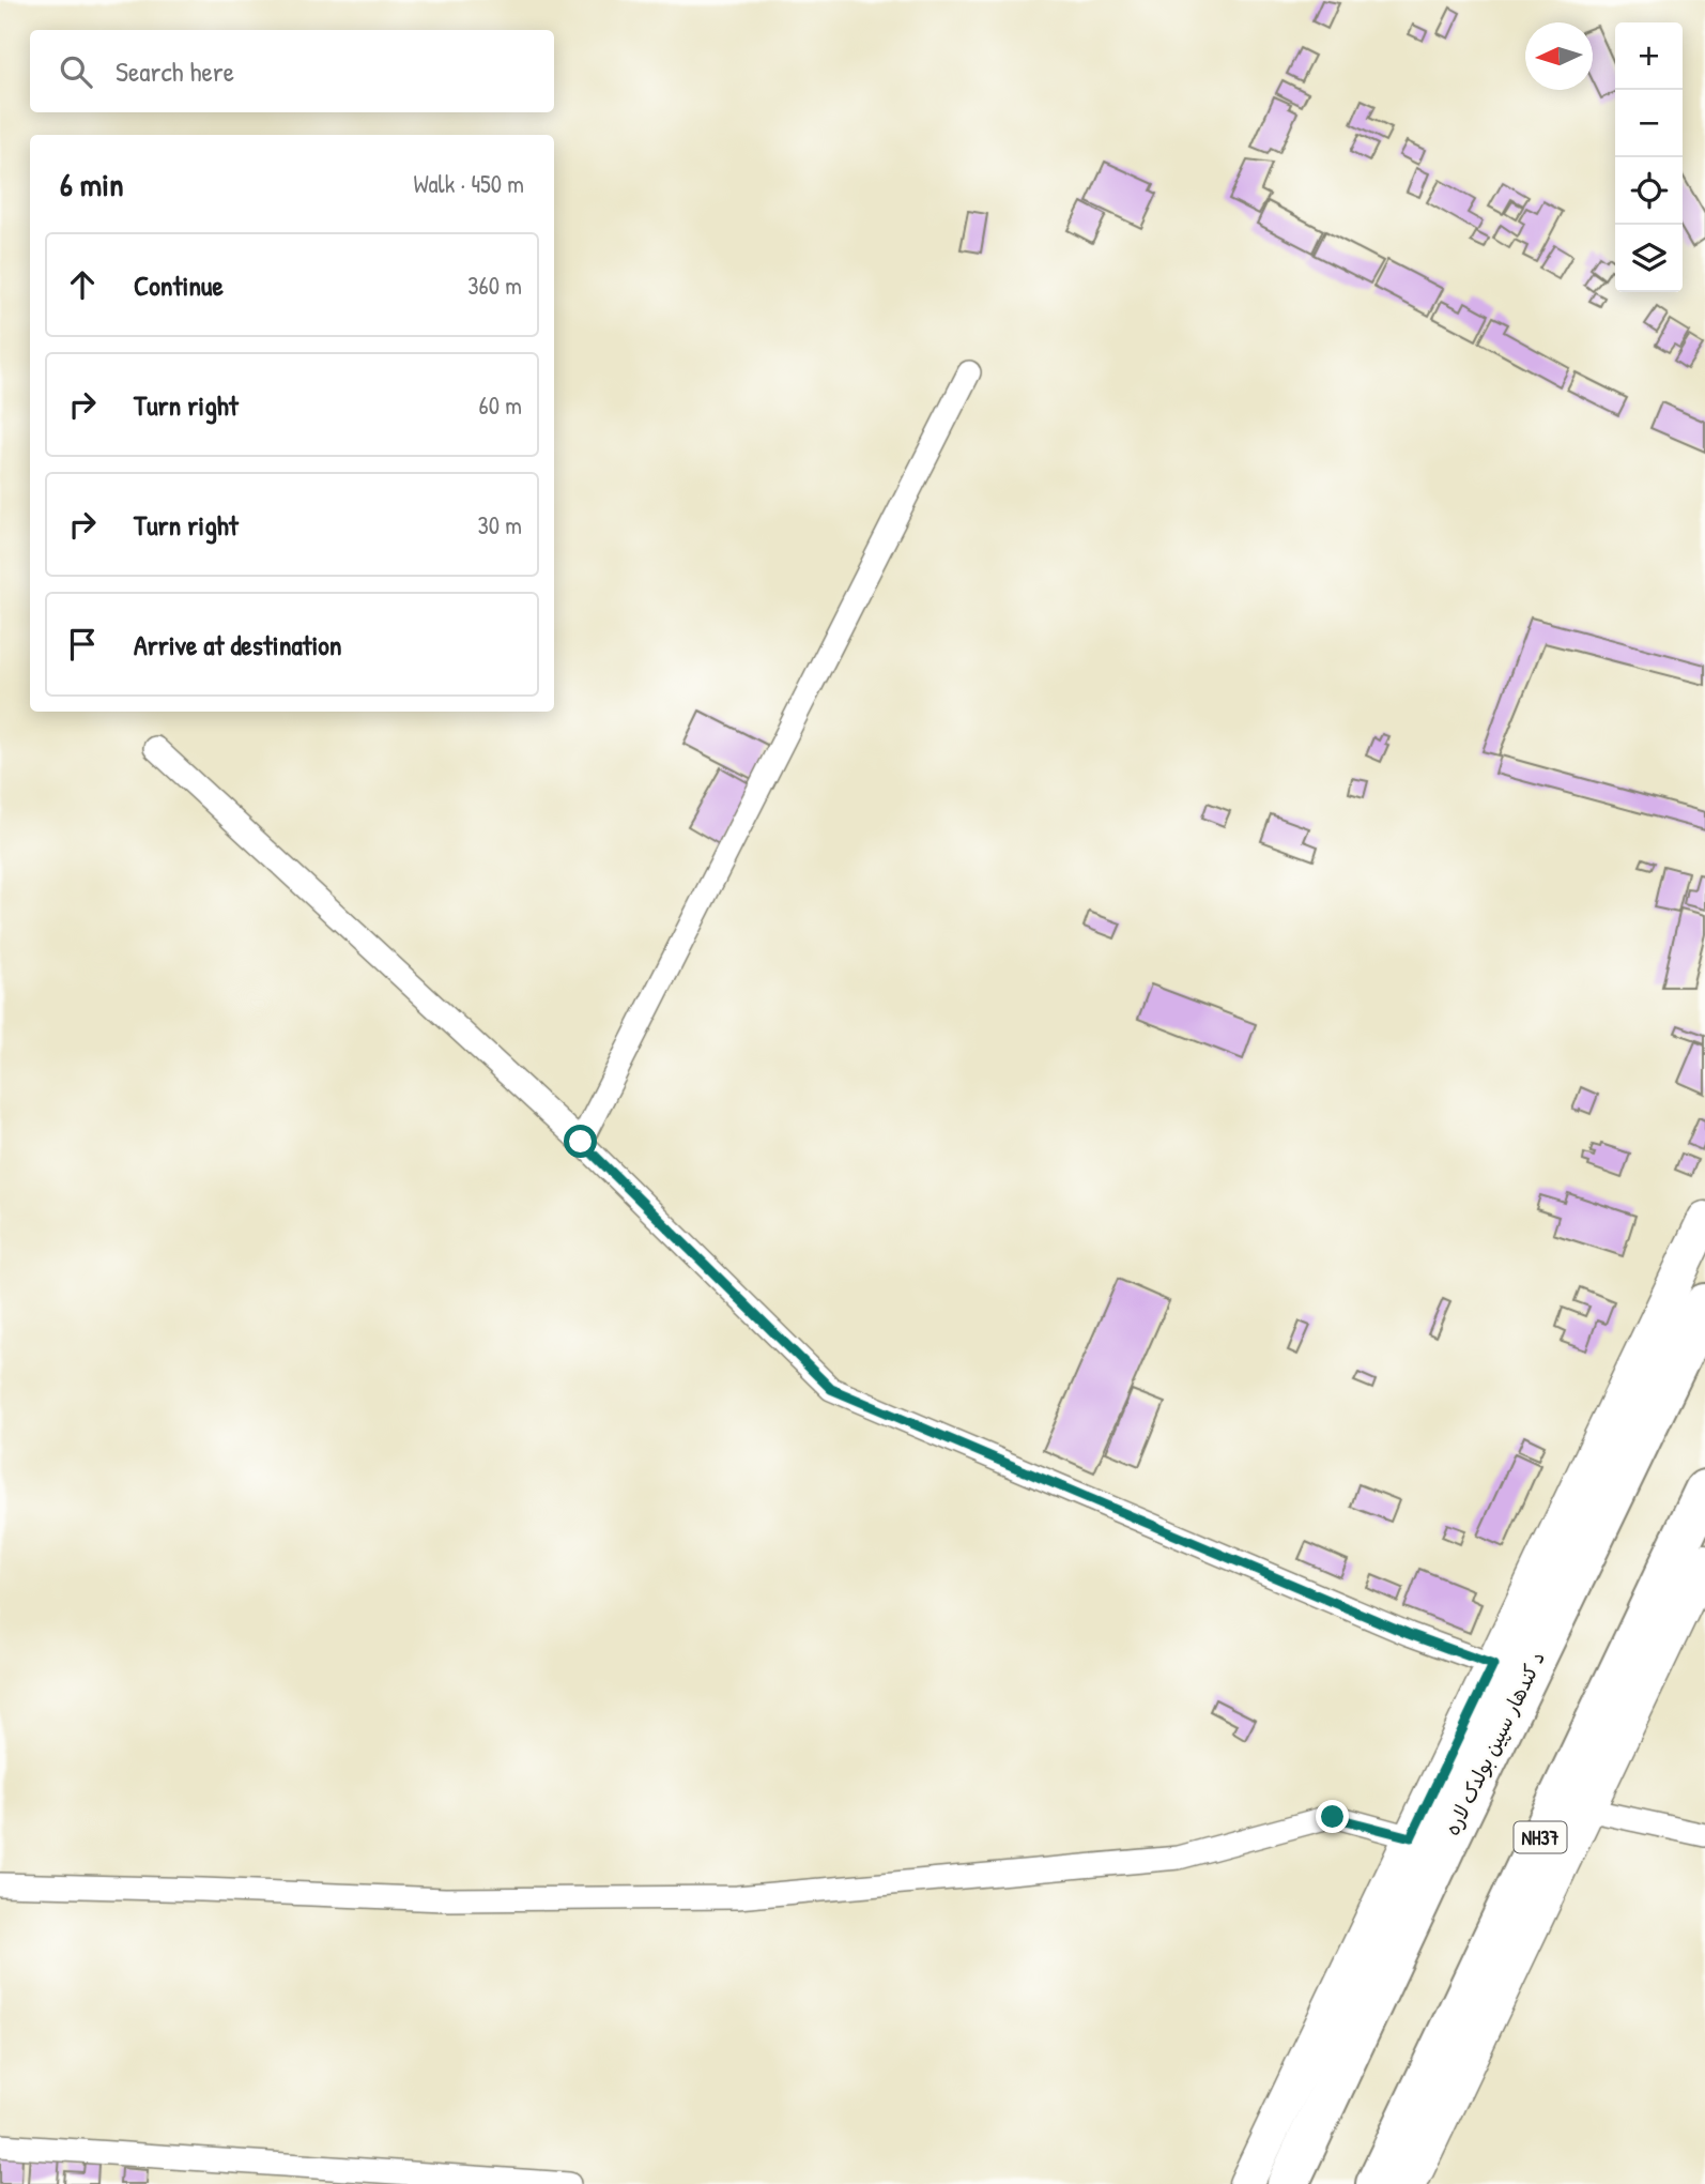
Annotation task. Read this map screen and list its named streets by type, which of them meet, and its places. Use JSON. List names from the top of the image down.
{
  "streets": {
    "highway": ["د کندهار سپین بولدک لاره", "NH37"]
  },
  "north": "left",
  "page": {
    "map_buttons": ["+", "−"],
    "search": "Search here",
    "heading": ["6 min", "Walk · 450 m"],
    "list": [
      ["Continue", "360 m"],
      ["Turn right", "60 m"],
      ["Turn right", "30 m"],
      "Arrive at destination"
    ]
  }
}
